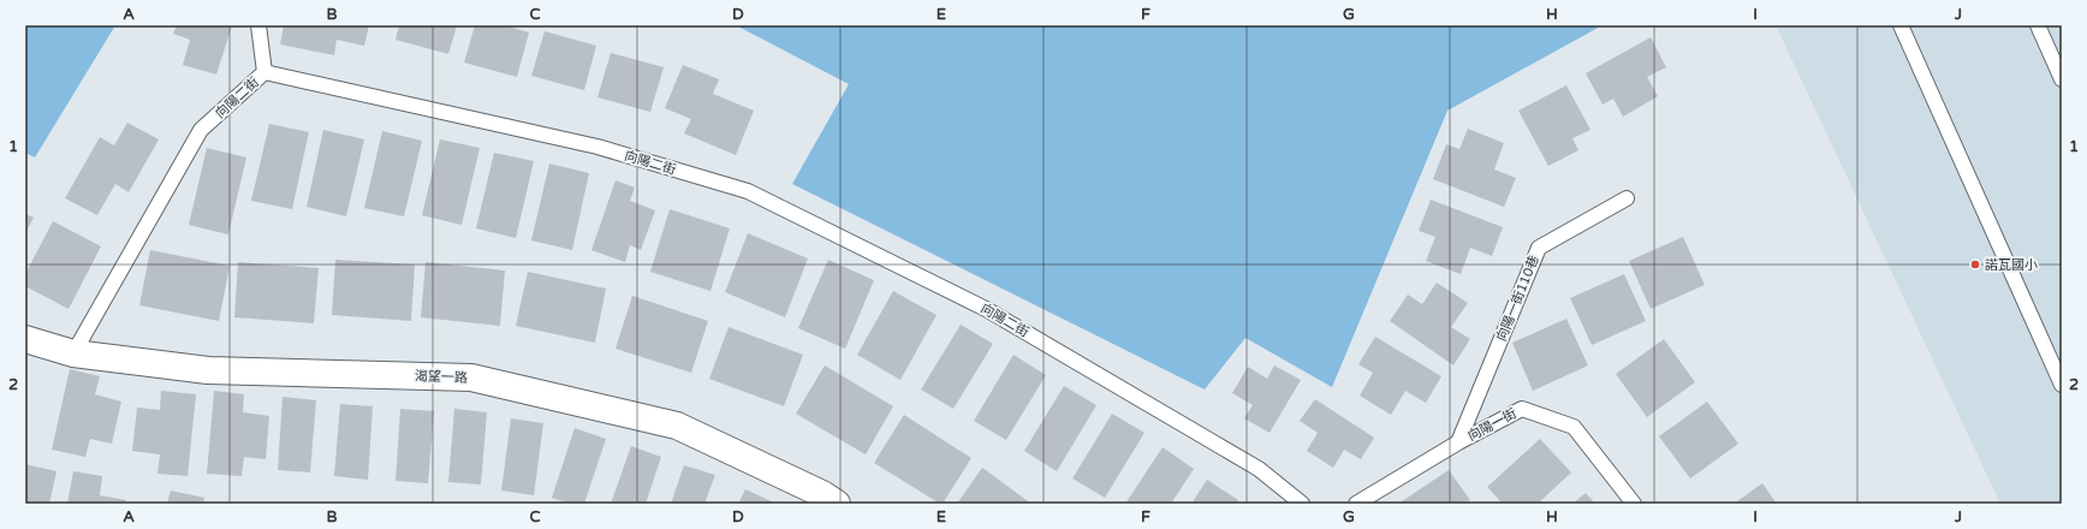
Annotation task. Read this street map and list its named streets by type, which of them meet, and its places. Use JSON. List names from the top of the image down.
{
  "streets": {
    "street": ["渴望一路"],
    "lane": ["向陽二街", "向陽一街110巷", "向陽一街"]
  },
  "crossings": [
    ["向陽二街", "渴望一路"],
    ["向陽一街110巷", "向陽一街"]
  ],
  "places": ["諾瓦國小"],
  "grid": {
    "columns": [
      "A",
      "B",
      "C",
      "D",
      "E",
      "F",
      "G",
      "H",
      "I",
      "J"
    ],
    "rows": ["1", "2"]
  }
}
